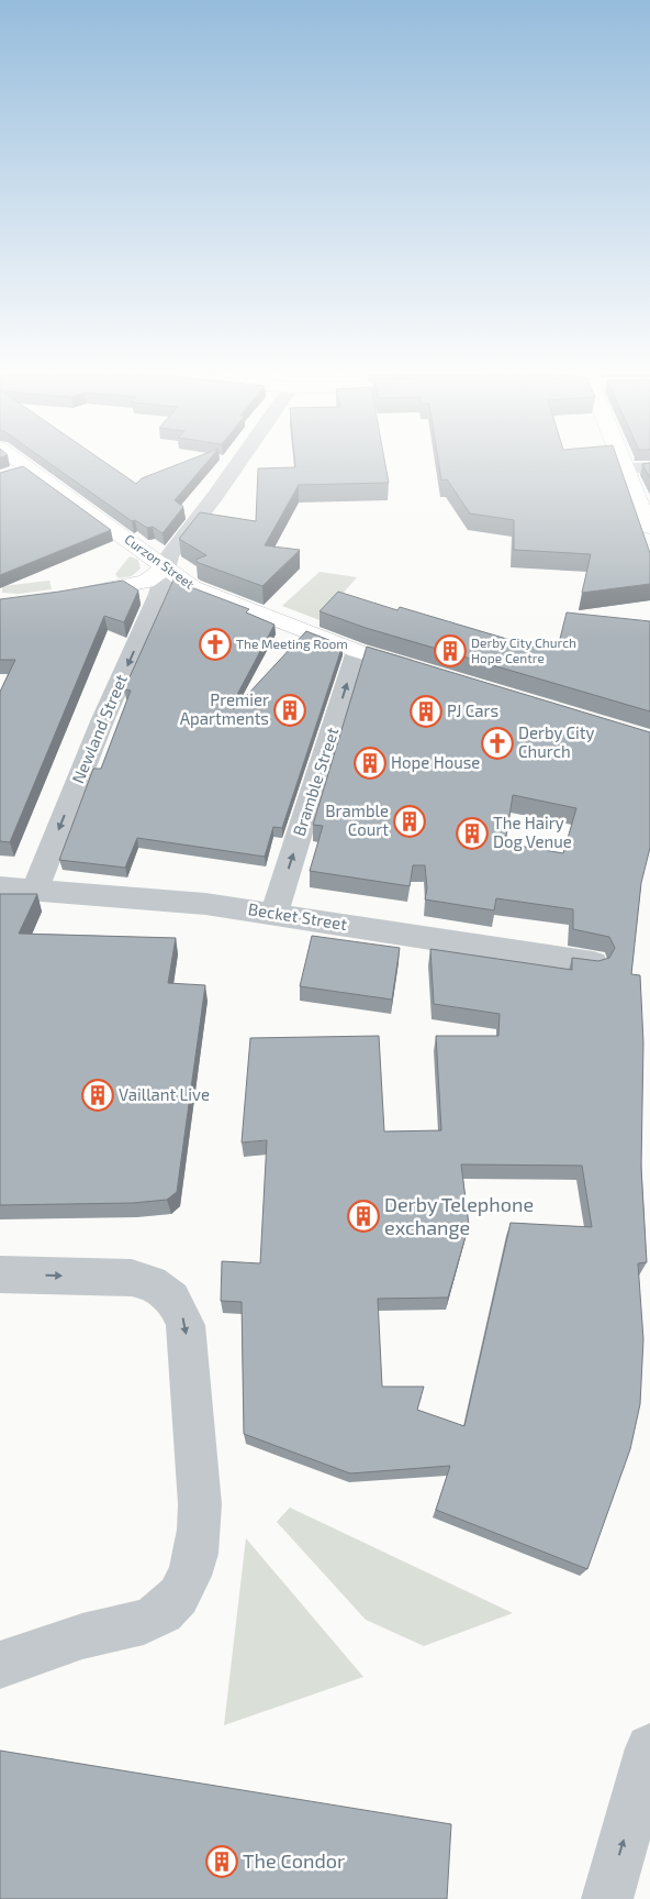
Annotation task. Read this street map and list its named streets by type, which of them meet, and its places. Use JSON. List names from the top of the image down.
{
  "streets": {
    "street": [
      "Curzon Street",
      "Newland Street",
      "Bramble Street",
      "Becket Street"
    ]
  },
  "crossings": [
    ["Curzon Street", "Newland Street"],
    ["Curzon Street", "Bramble Street"],
    ["Newland Street", "Becket Street"],
    ["Bramble Street", "Becket Street"]
  ],
  "one_way": ["Newland Street", "Bramble Street"],
  "places": {
    "church": ["The Meeting Room", "Derby City Church"],
    "building": [
      "Derby City Church Hope Centre",
      "Premier Apartments",
      "PJ Cars",
      "Hope House",
      "Bramble Court",
      "The Hairy Dog Venue",
      "Vaillant Live",
      "Derby Telephone exchange",
      "The Condor"
    ]
  }
}
